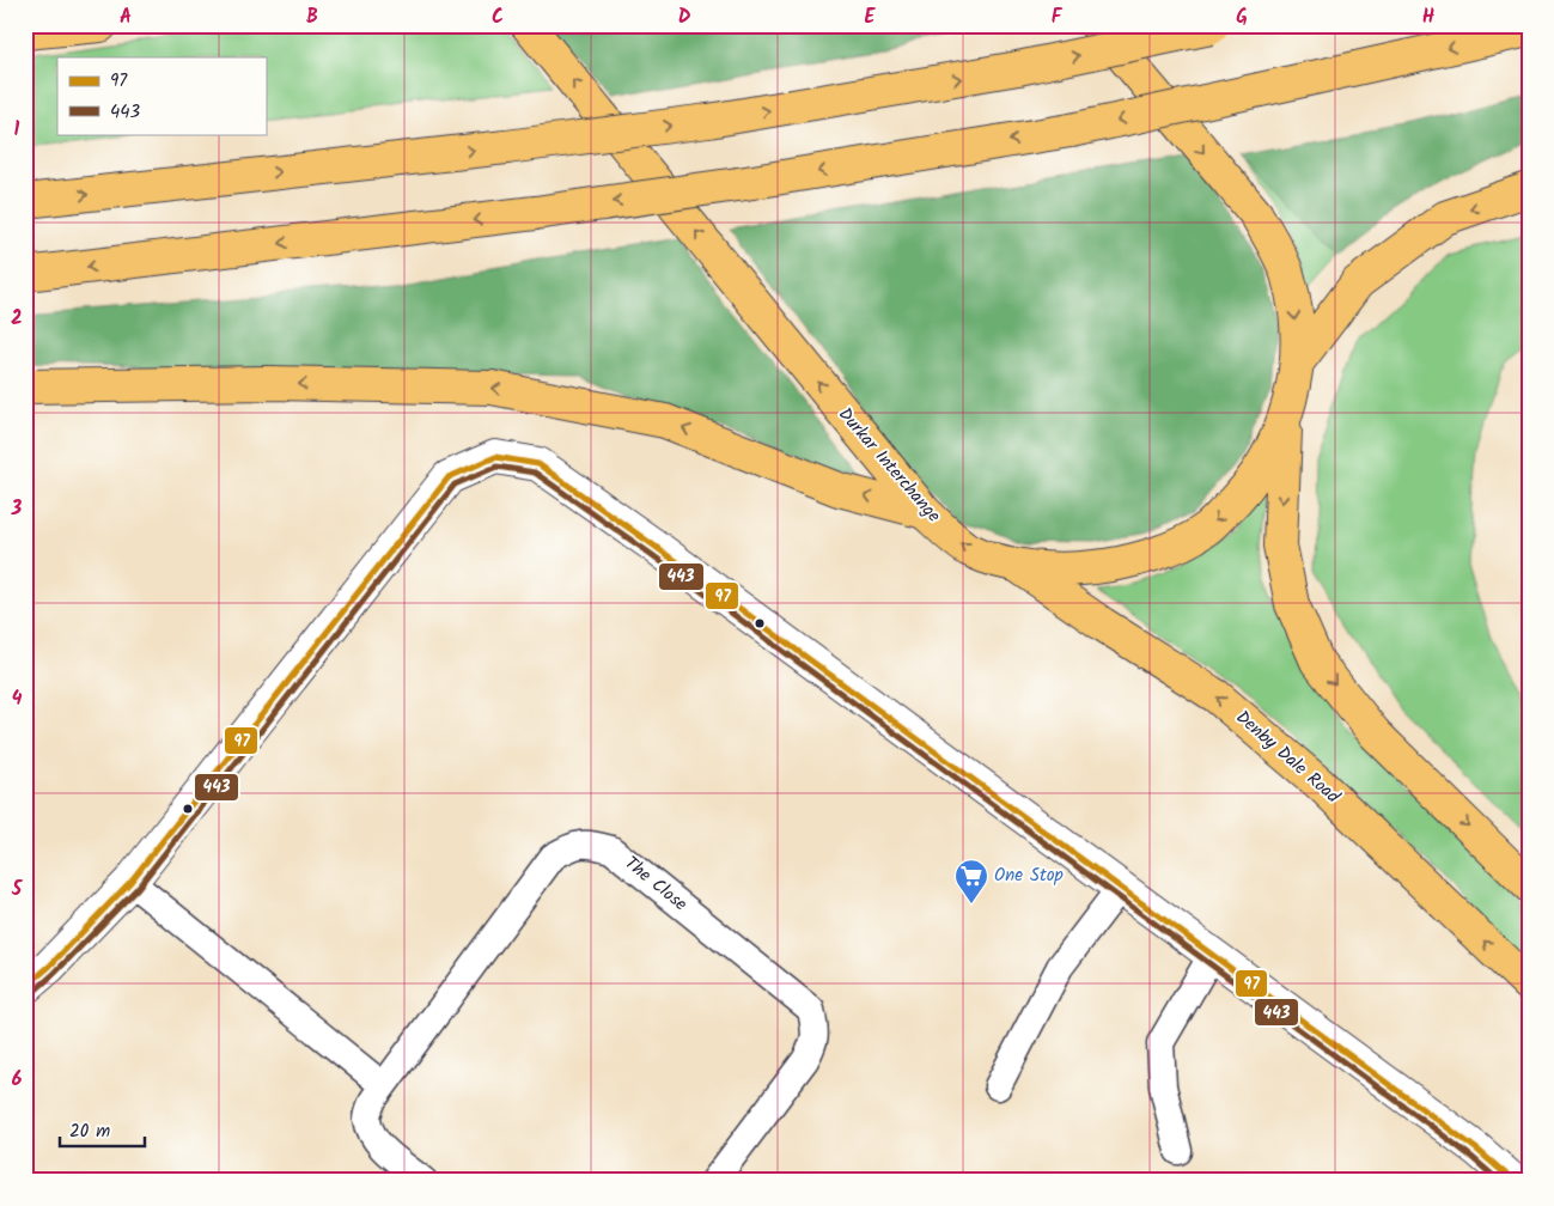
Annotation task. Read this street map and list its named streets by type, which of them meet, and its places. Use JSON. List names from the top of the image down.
{
  "streets": {
    "main road": ["Durkar Interchange", "Denby Dale Road"],
    "street": ["The Close"]
  },
  "crossings": [
    ["Durkar Interchange", "Denby Dale Road"]
  ],
  "one_way": ["Denby Dale Road"],
  "places": {
    "supermarket": ["One Stop"]
  },
  "lines": ["transit line 97", "transit line 443"],
  "legend": ["97", "443"],
  "scale_bar": "20 m",
  "grid": {
    "columns": [
      "A",
      "B",
      "C",
      "D",
      "E",
      "F",
      "G",
      "H"
    ],
    "rows": [
      "1",
      "2",
      "3",
      "4",
      "5",
      "6"
    ]
  }
}
